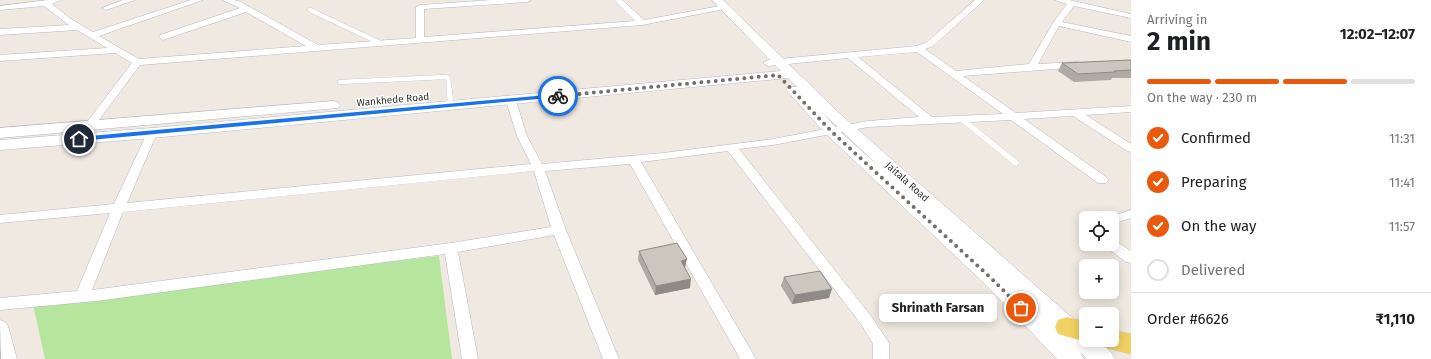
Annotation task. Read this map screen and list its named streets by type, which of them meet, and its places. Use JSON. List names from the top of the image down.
{
  "streets": {
    "main road": ["Wankhede Road", "Jaitala Road"]
  },
  "crossings": [
    ["Wankhede Road", "Jaitala Road"]
  ],
  "places": ["Shrinath Farsan"],
  "page": {
    "heading": ["2 min", "Arriving in", "12:02–12:07"],
    "panel": ["Order #6626", "₹1,110"],
    "bar": "On the way · 230 m",
    "list": [
      ["Confirmed", "11:31"],
      ["Preparing", "11:41"],
      ["On the way", "11:57"],
      "Delivered"
    ],
    "map_buttons": ["+", "−"],
    "bubble": "Shrinath Farsan"
  }
}
